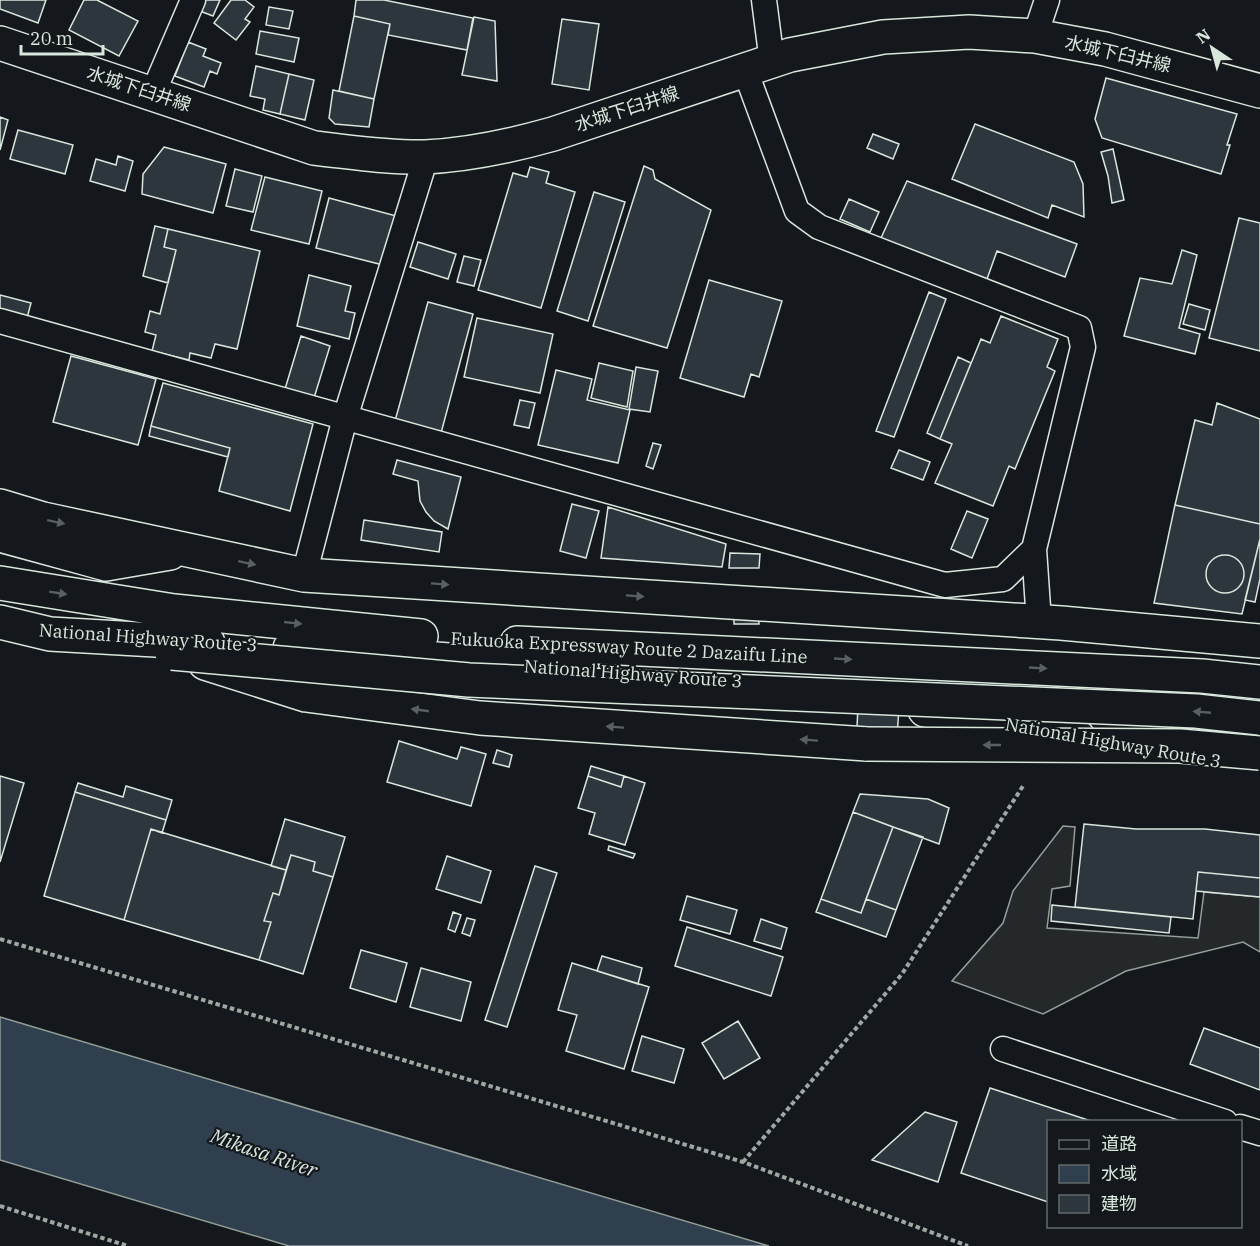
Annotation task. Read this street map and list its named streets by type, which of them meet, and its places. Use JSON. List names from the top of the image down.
{
  "streets": {
    "main road": ["水城下臼井線", "National Highway Route 3", "Fukuoka Expressway Route 2 Dazaifu Line"]
  },
  "water": ["Mikasa River"],
  "legend": ["道路", "水域", "建物"],
  "scale_bar": "20 m",
  "north": "top left"
}
